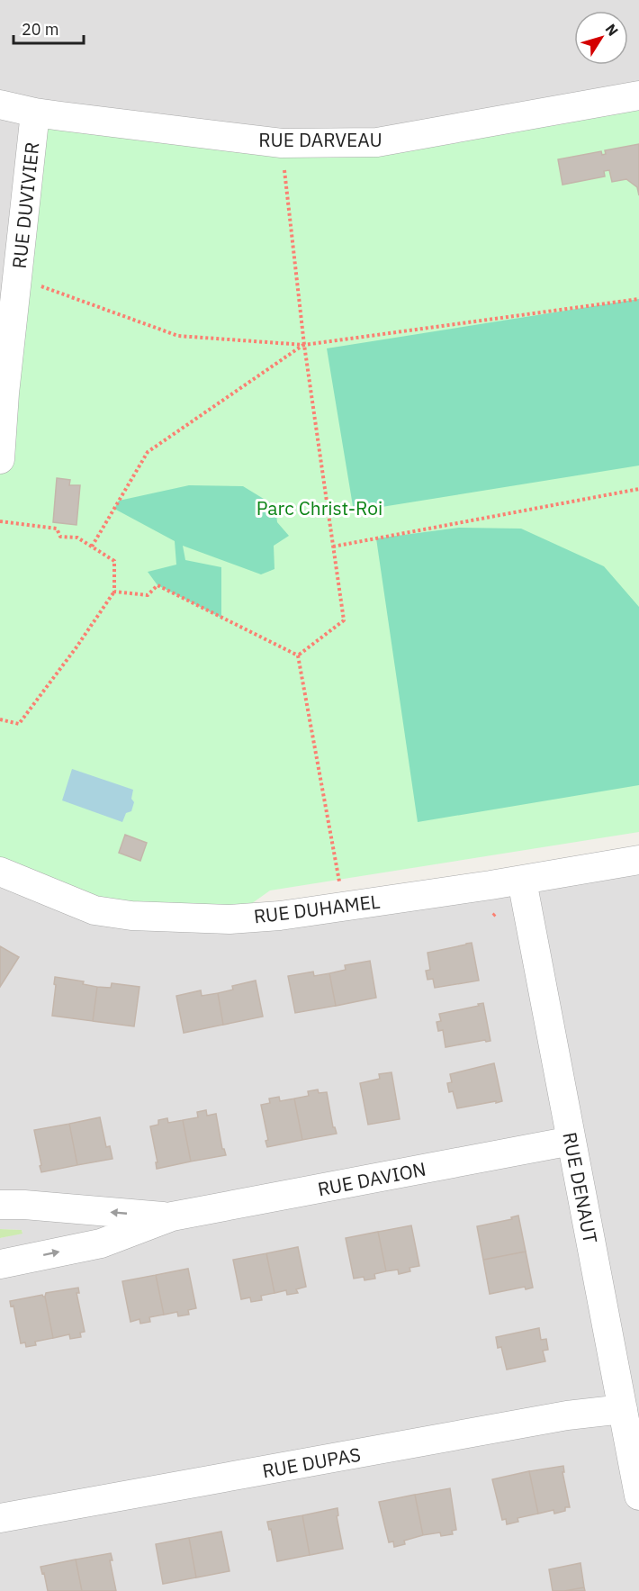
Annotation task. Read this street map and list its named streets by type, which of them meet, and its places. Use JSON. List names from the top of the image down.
{
  "streets": {
    "street": [
      "RUE DARVEAU",
      "RUE DUVIVIER",
      "RUE DUHAMEL",
      "RUE DAVION",
      "RUE DENAUT",
      "RUE DUPAS"
    ]
  },
  "crossings": [
    ["RUE DARVEAU", "RUE DUVIVIER"],
    ["RUE DUHAMEL", "RUE DENAUT"],
    ["RUE DAVION", "RUE DENAUT"],
    ["RUE DENAUT", "RUE DUPAS"]
  ],
  "parks": ["Parc Christ-Roi"],
  "scale_bar": "20 m",
  "north": "top right"
}
